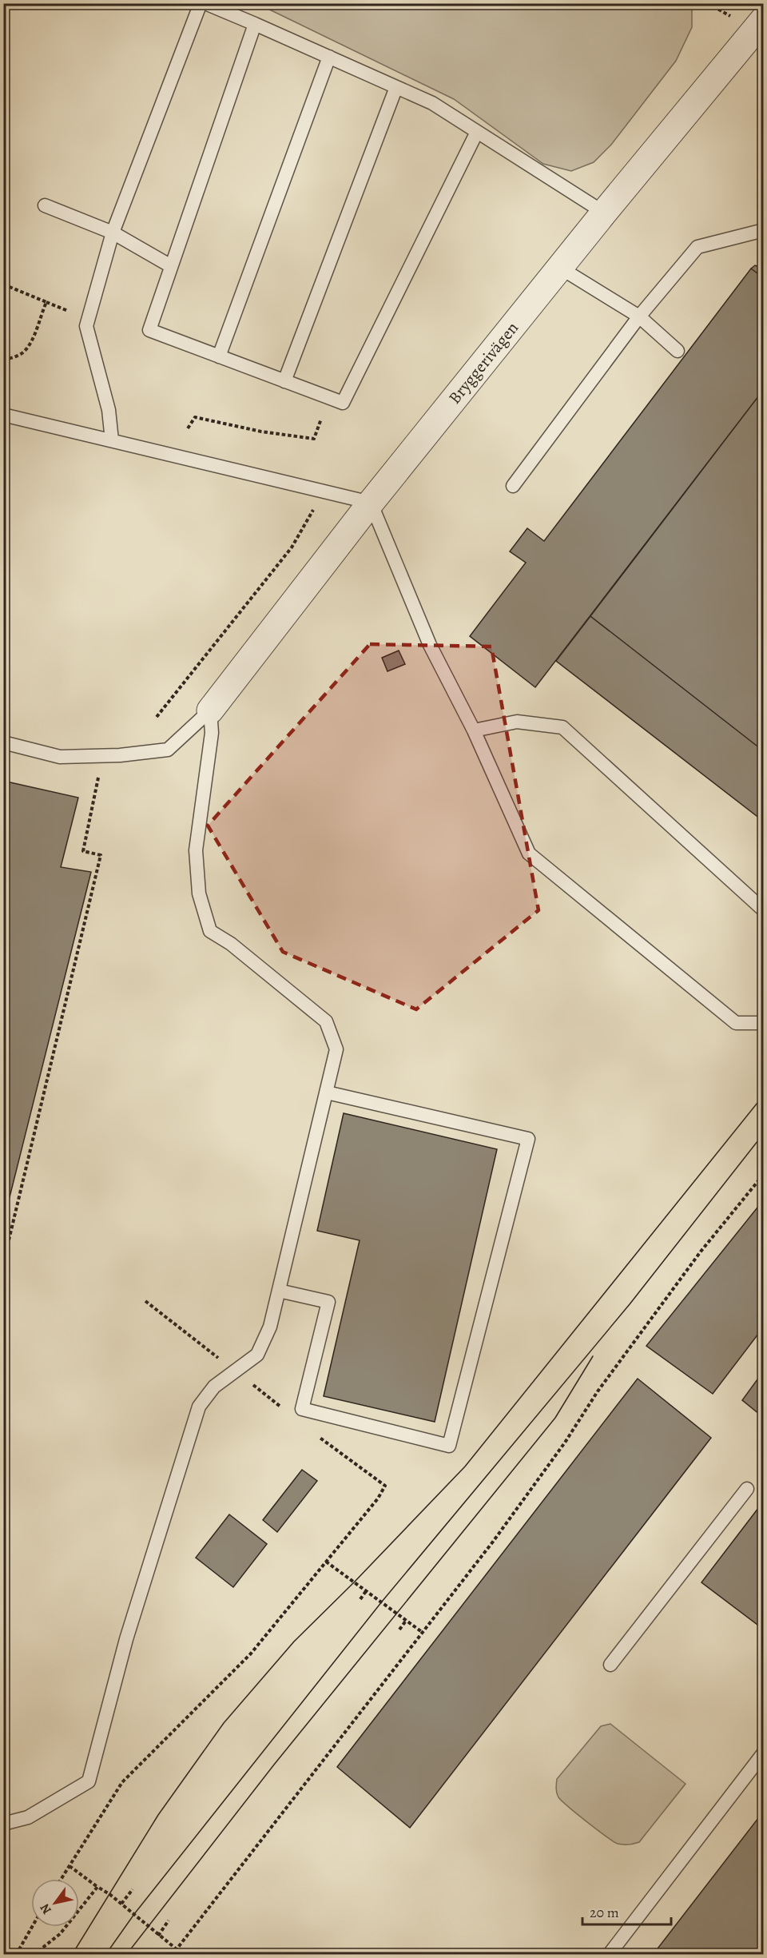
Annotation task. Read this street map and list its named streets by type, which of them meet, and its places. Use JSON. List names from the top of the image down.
{
  "streets": {
    "street": ["Bryggerivägen"]
  },
  "scale_bar": "20 m",
  "north": "bottom left"
}
